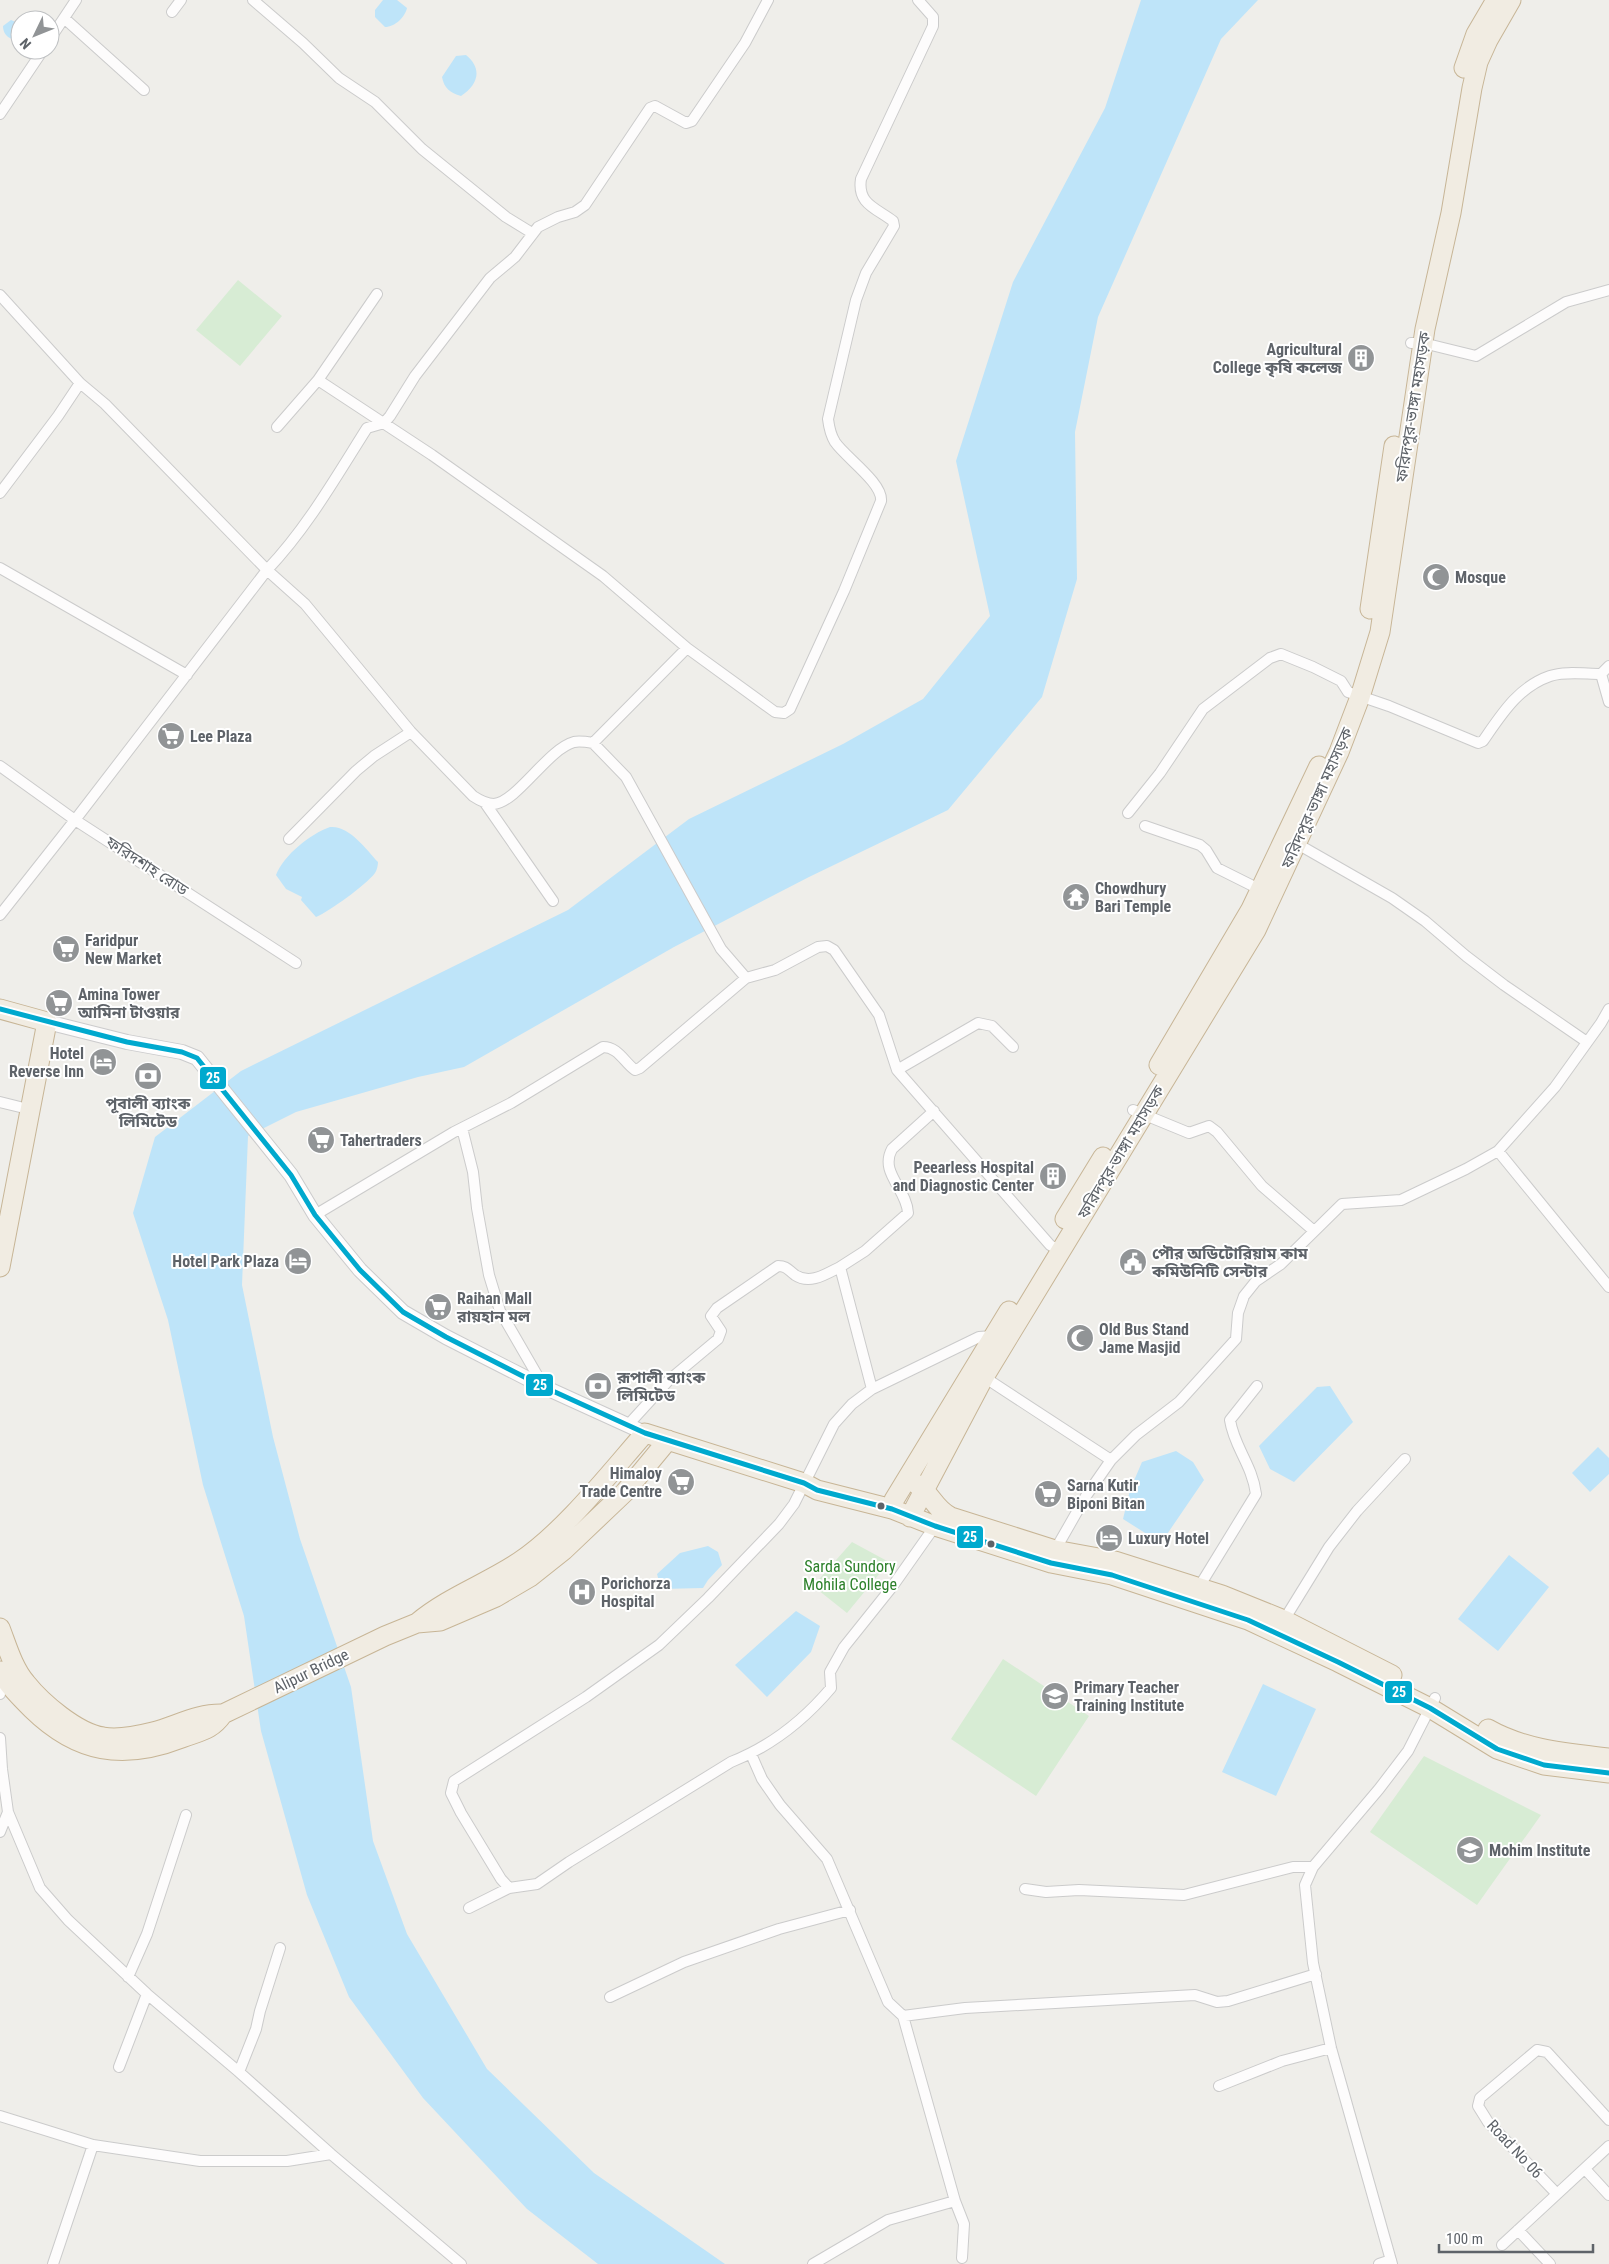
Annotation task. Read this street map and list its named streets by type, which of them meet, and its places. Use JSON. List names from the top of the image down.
{
  "streets": {
    "highway": ["ফরিদপুর-ভাঙ্গা মহাসড়ক", "Alipur Bridge"],
    "street": ["ফরিদশাহ রোড", "Road No 06"]
  },
  "parks": ["Sarda Sundory Mohila College"],
  "places": {
    "building": ["Agricultural College কৃষি কলেজ", "Peearless Hospital and Diagnostic Center"],
    "mosque": ["Mosque", "Old Bus Stand Jame Masjid"],
    "supermarket": [
      "Lee Plaza",
      "Faridpur New Market",
      "Amina Tower আমিনা টাওয়ার",
      "Tahertraders",
      "Raihan Mall রায়হান মল",
      "Himaloy Trade Centre",
      "Sarna Kutir Biponi Bitan"
    ],
    "temple": ["Chowdhury Bari Temple"],
    "hotel": ["Hotel Reverse Inn", "Hotel Park Plaza", "Luxury Hotel"],
    "bank": ["পূবালী ব্যাংক লিমিটেড", "রূপালী ব্যাংক লিমিটেড"],
    "public building": ["পৌর অডিটোরিয়াম কাম কমিউনিটি সেন্টার"],
    "hospital": ["Porichorza Hospital"],
    "school or university": ["Primary Teacher Training Institute", "Mohim Institute"]
  },
  "lines": ["transit line 25"],
  "scale_bar": "100 m",
  "north": "bottom left"
}
